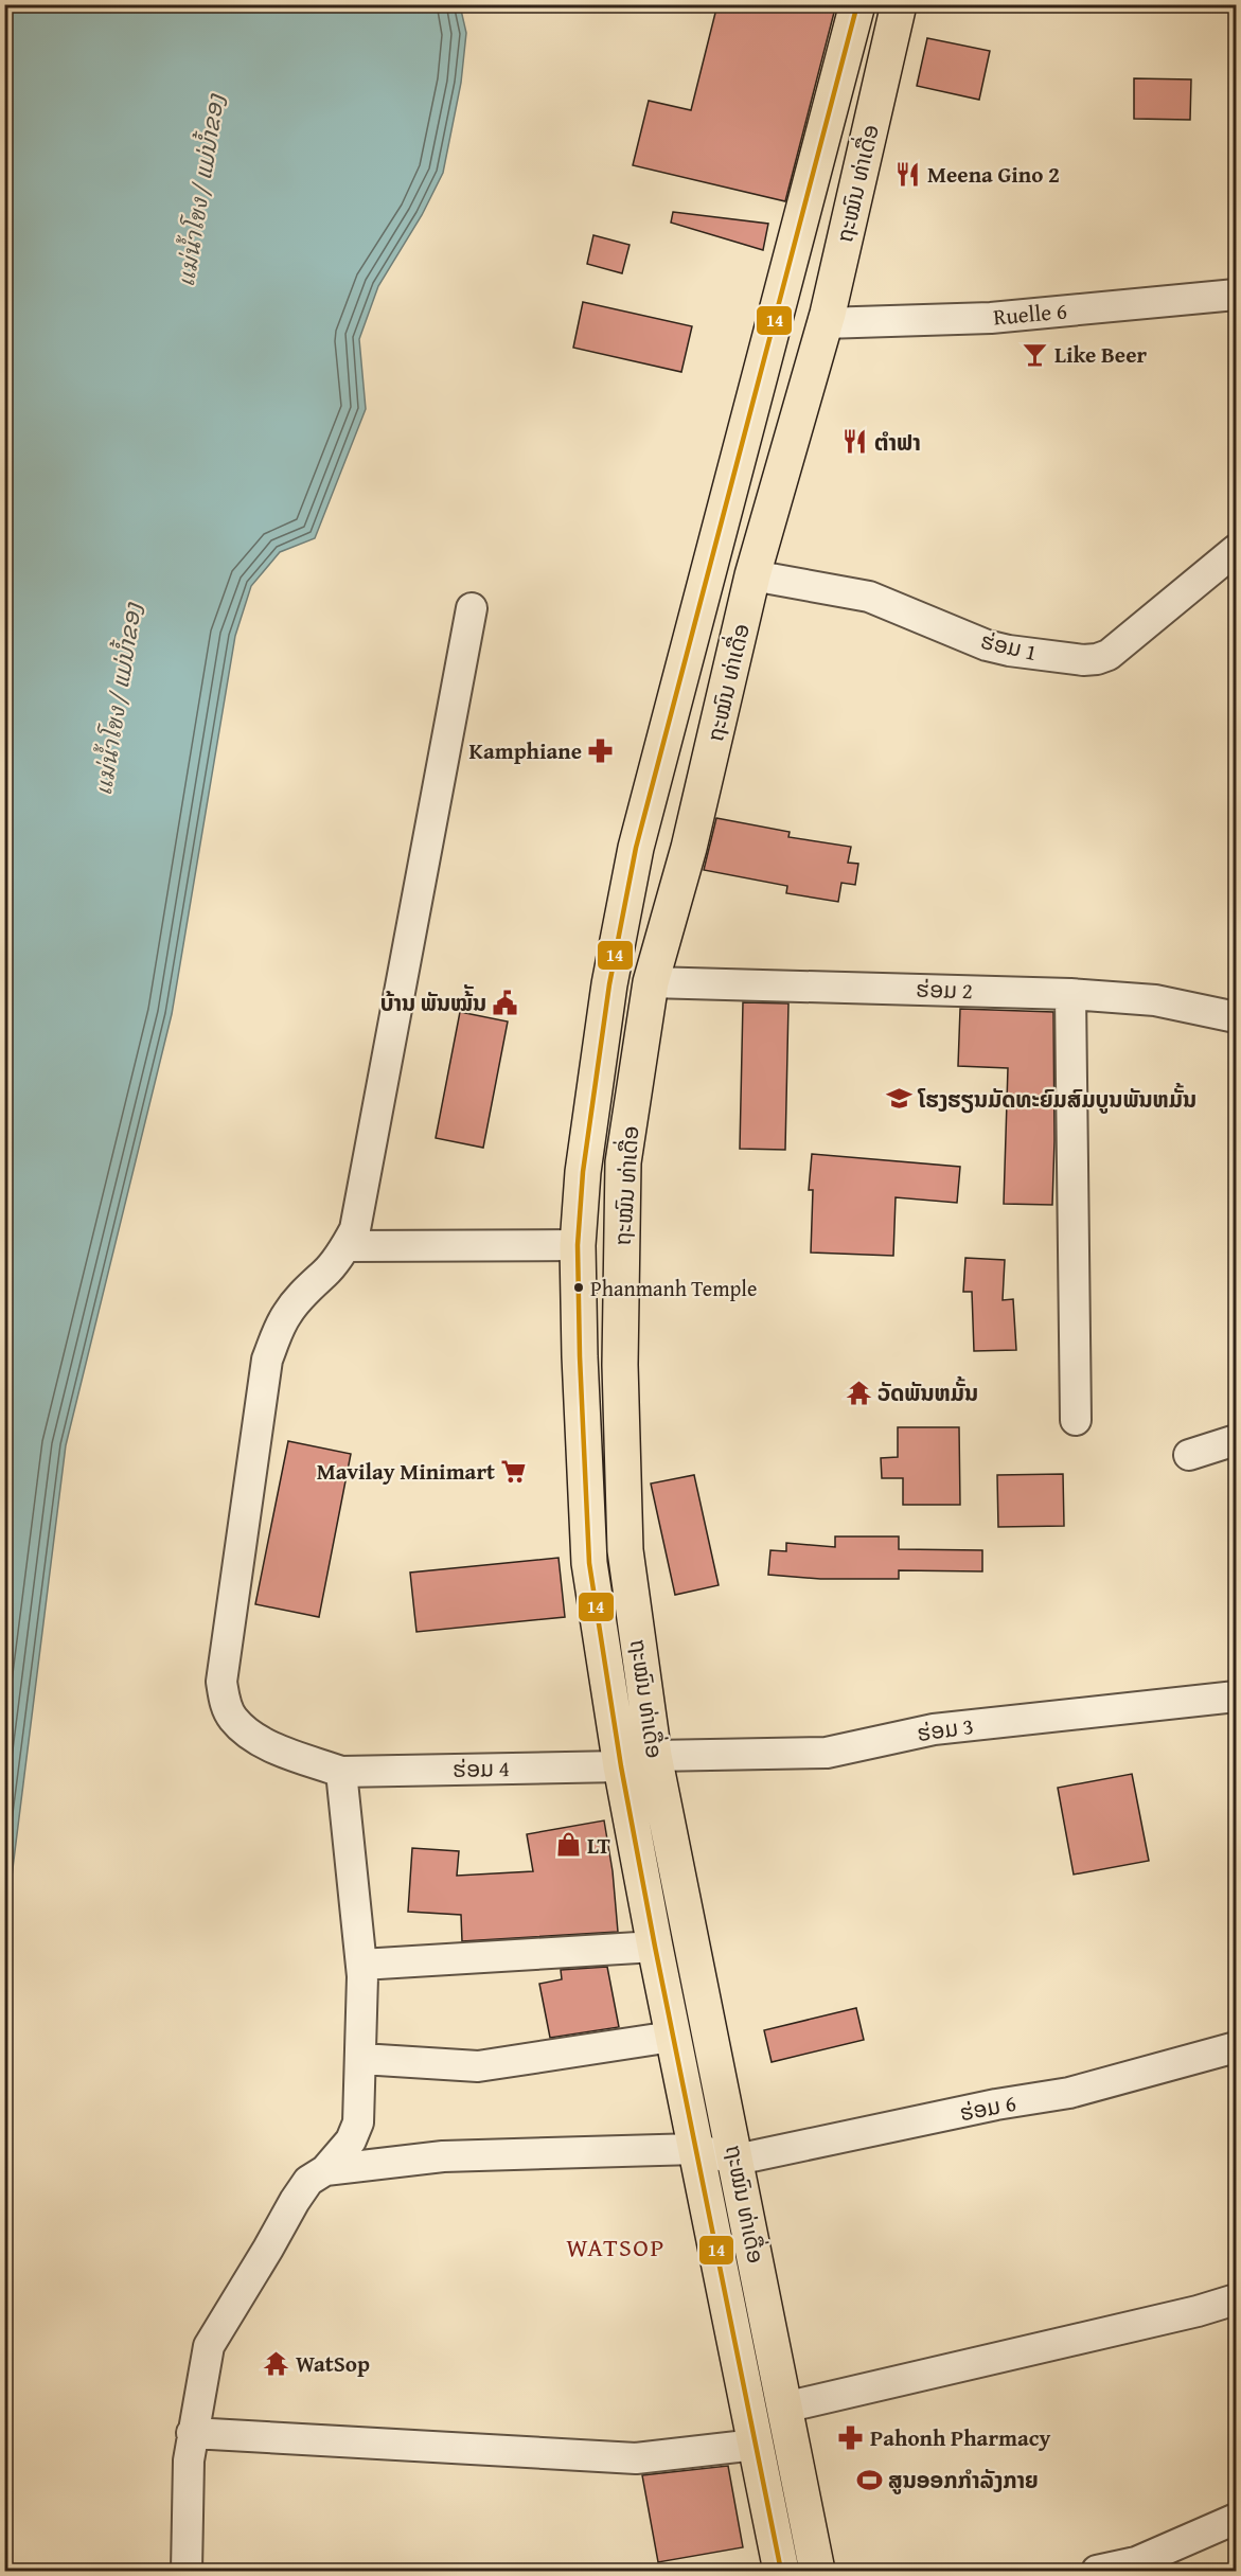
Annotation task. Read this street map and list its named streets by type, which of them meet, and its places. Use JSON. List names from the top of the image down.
{
  "streets": {
    "main road": ["ຖະໝົນ ທ່າເດື່ອ"],
    "street": [
      "Ruelle 6",
      "ຮ່ອມ 1",
      "ຮ່ອມ 2",
      "ຮ່ອມ 3",
      "ຮ່ອມ 4",
      "ຮ່ອມ 6"
    ]
  },
  "crossings": [
    ["ຖະໝົນ ທ່າເດື່ອ", "Ruelle 6"],
    ["ຖະໝົນ ທ່າເດື່ອ", "ຮ່ອມ 1"],
    ["ຖະໝົນ ທ່າເດື່ອ", "ຮ່ອມ 2"],
    ["ຖະໝົນ ທ່າເດື່ອ", "ຮ່ອມ 3"],
    ["ຖະໝົນ ທ່າເດື່ອ", "ຮ່ອມ 4"],
    ["ຖະໝົນ ທ່າເດື່ອ", "ຮ່ອມ 6"]
  ],
  "districts": ["WATSOP"],
  "water": ["แม่น้ำโขง / ແມ່ນ້ຳຂອງ"],
  "places": {
    "restaurant": ["Meena Gino 2", "ຕຳຟາ"],
    "bar": ["Like Beer"],
    "pharmacy": ["Kamphiane", "Pahonh Pharmacy"],
    "public building": ["ບ້ານ ພັນໝ້ັນ"],
    "school or university": ["ໂຮງຮຽນມັດທະຍົມສົມບູນພັນຫມັ້ນ"],
    "other": ["Phanmanh Temple"],
    "temple": ["ວັດພັນຫມັ້ນ", "WatSop"],
    "supermarket": ["Mavilay Minimart"],
    "shop": ["LT"],
    "sports": ["ສູນອອກກຳລັງກາຍ"]
  },
  "lines": ["transit line 14"]
}
